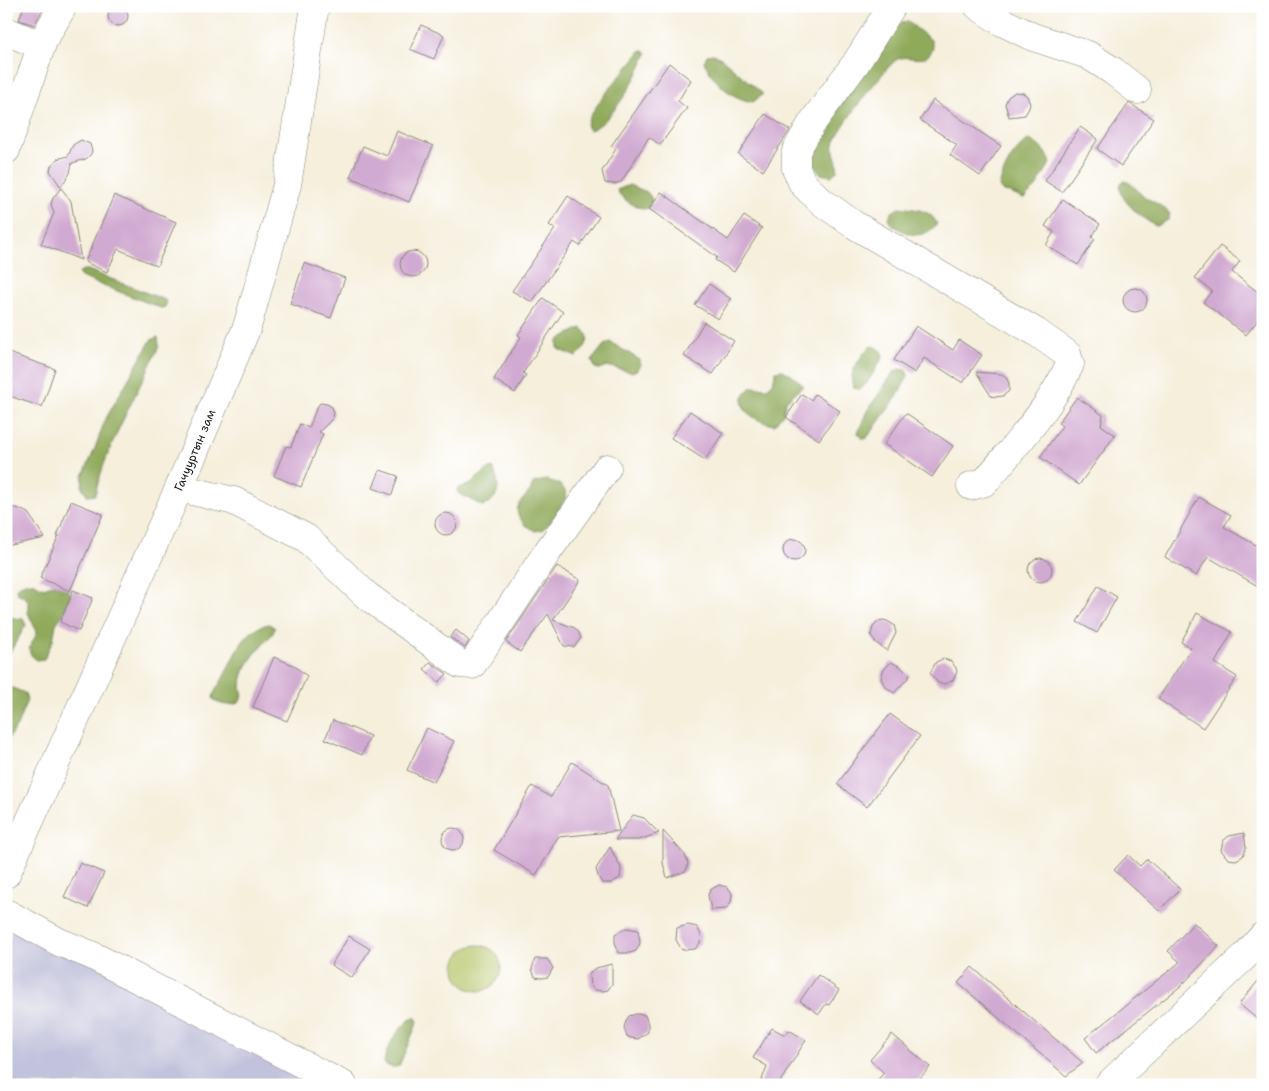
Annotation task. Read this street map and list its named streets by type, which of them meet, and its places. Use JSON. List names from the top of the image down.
{
  "streets": {
    "street": ["Гачууртын зам"]
  }
}
